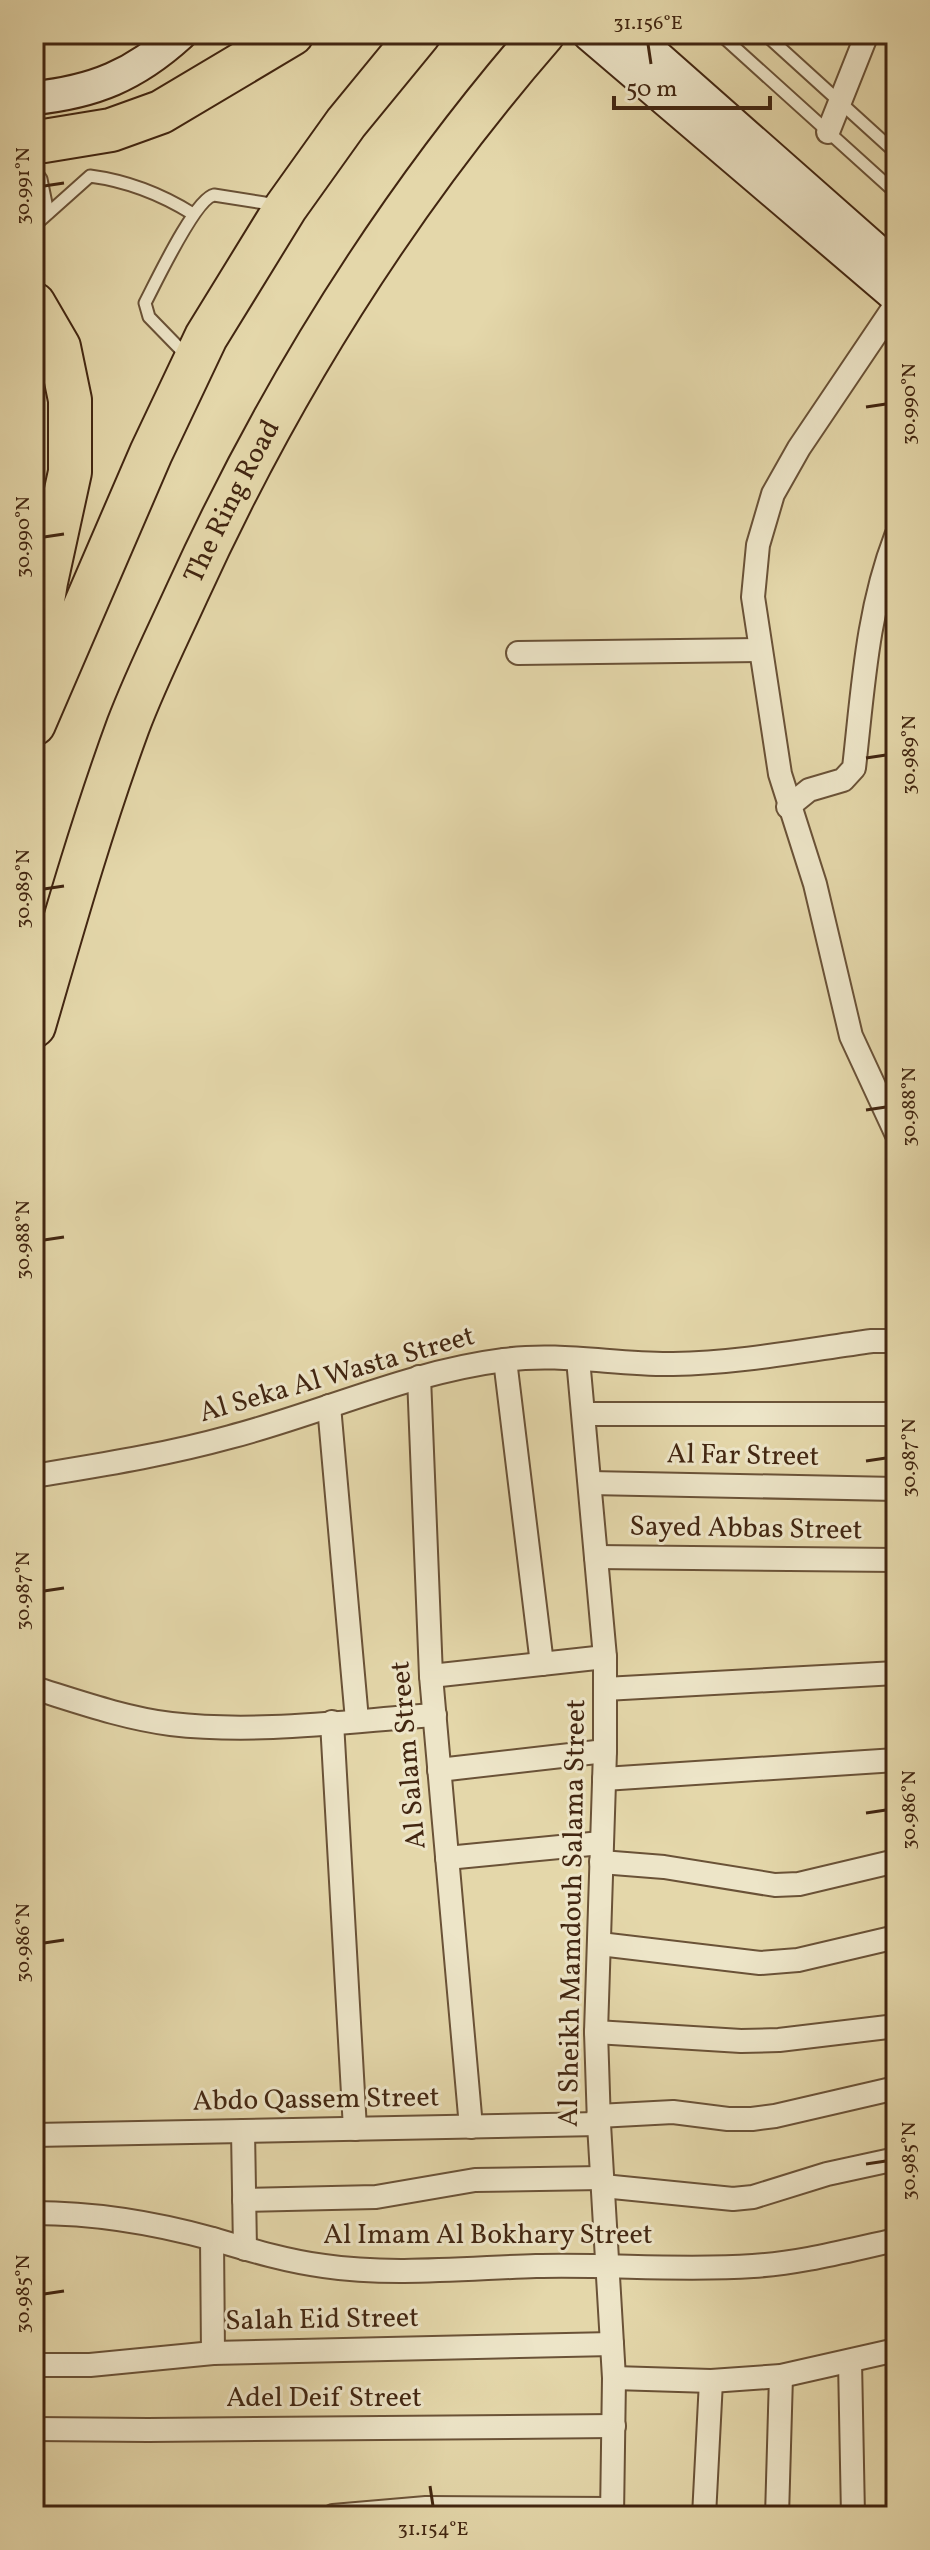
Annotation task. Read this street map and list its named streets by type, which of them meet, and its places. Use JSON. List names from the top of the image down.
{
  "streets": {
    "highway": ["The Ring Road"],
    "street": [
      "Al Seka Al Wasta Street",
      "Al Far Street",
      "Sayed Abbas Street",
      "Al Salam Street",
      "Al Sheikh Mamdouh Salama Street",
      "Abdo Qassem Street",
      "Al Imam Al Bokhary Street",
      "Salah Eid Street",
      "Adel Deif Street"
    ]
  },
  "crossings": [
    ["Al Seka Al Wasta Street", "Al Salam Street"],
    ["Al Seka Al Wasta Street", "Al Sheikh Mamdouh Salama Street"],
    ["Al Far Street", "Al Sheikh Mamdouh Salama Street"],
    ["Sayed Abbas Street", "Al Sheikh Mamdouh Salama Street"],
    ["Al Salam Street", "Abdo Qassem Street"],
    ["Al Sheikh Mamdouh Salama Street", "Abdo Qassem Street"],
    ["Al Sheikh Mamdouh Salama Street", "Al Imam Al Bokhary Street"],
    ["Al Sheikh Mamdouh Salama Street", "Salah Eid Street"],
    ["Al Sheikh Mamdouh Salama Street", "Adel Deif Street"]
  ],
  "scale_bar": "50 m",
  "coordinates": [
    "31.156°E",
    "30.991°N",
    "30.990°N",
    "30.989°N",
    "30.988°N",
    "30.987°N",
    "30.986°N",
    "30.985°N",
    "31.154°E"
  ]
}
